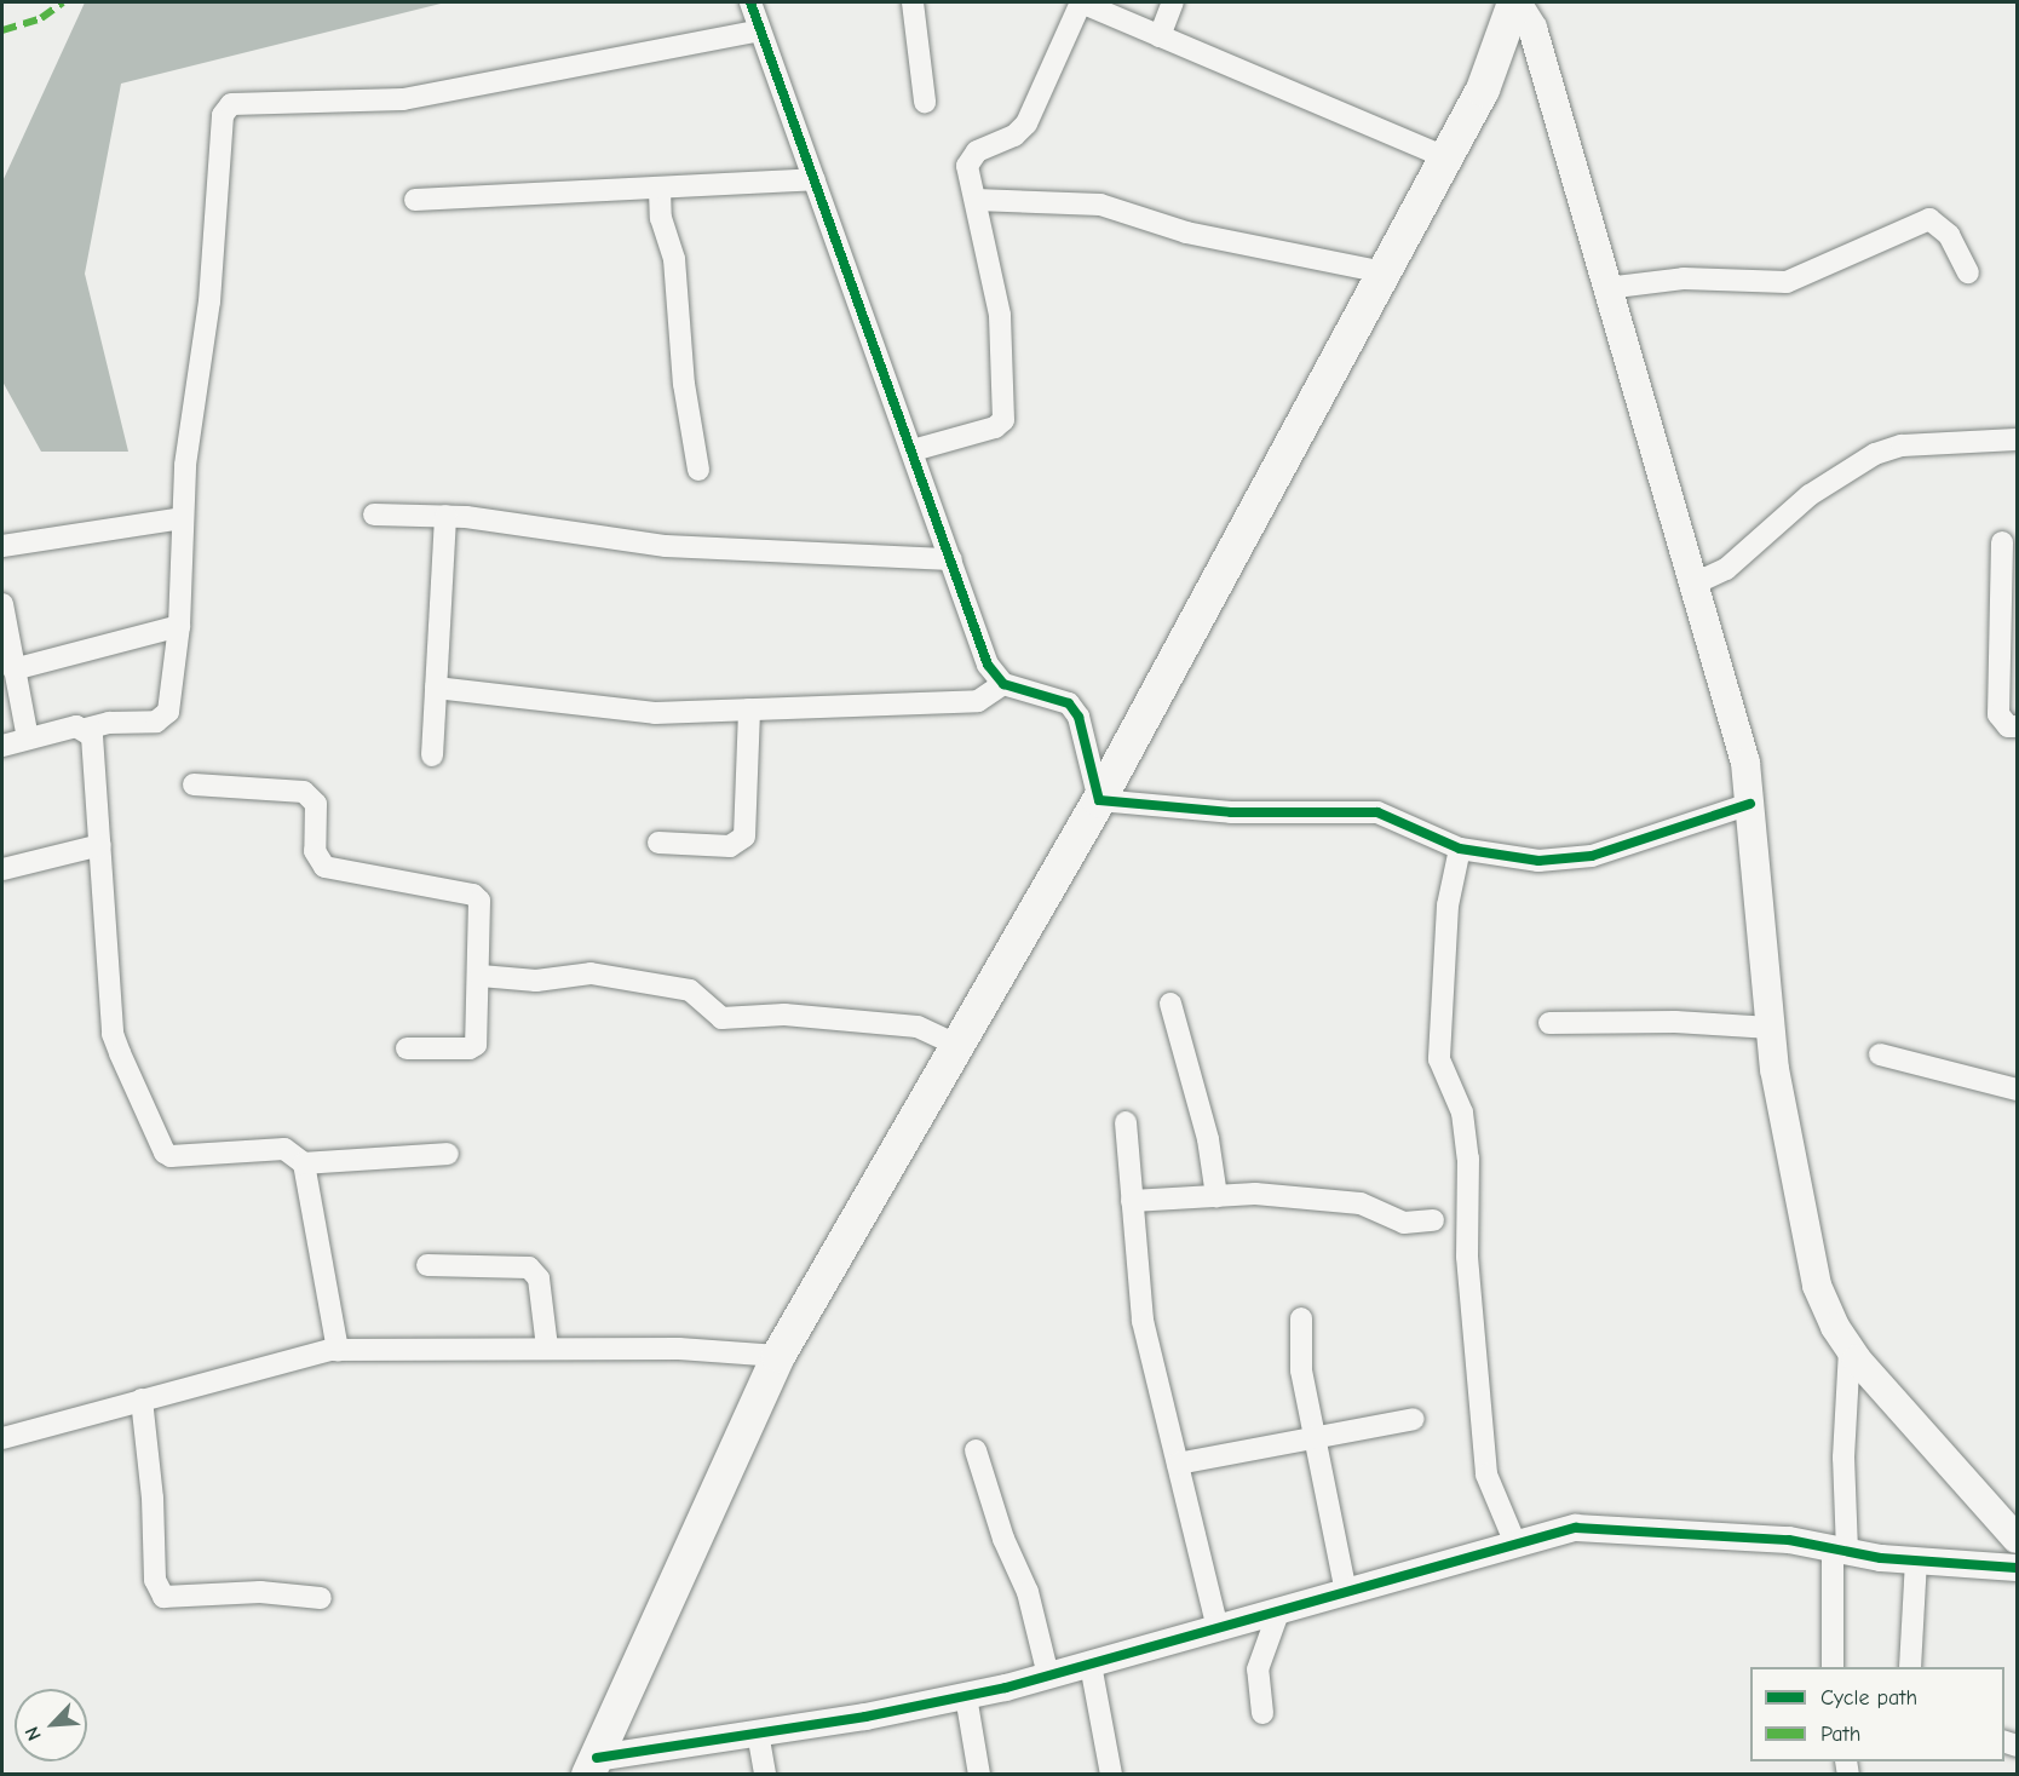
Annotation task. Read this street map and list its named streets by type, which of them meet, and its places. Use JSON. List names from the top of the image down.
{
  "legend": ["Cycle path", "Path"],
  "north": "bottom left"
}
